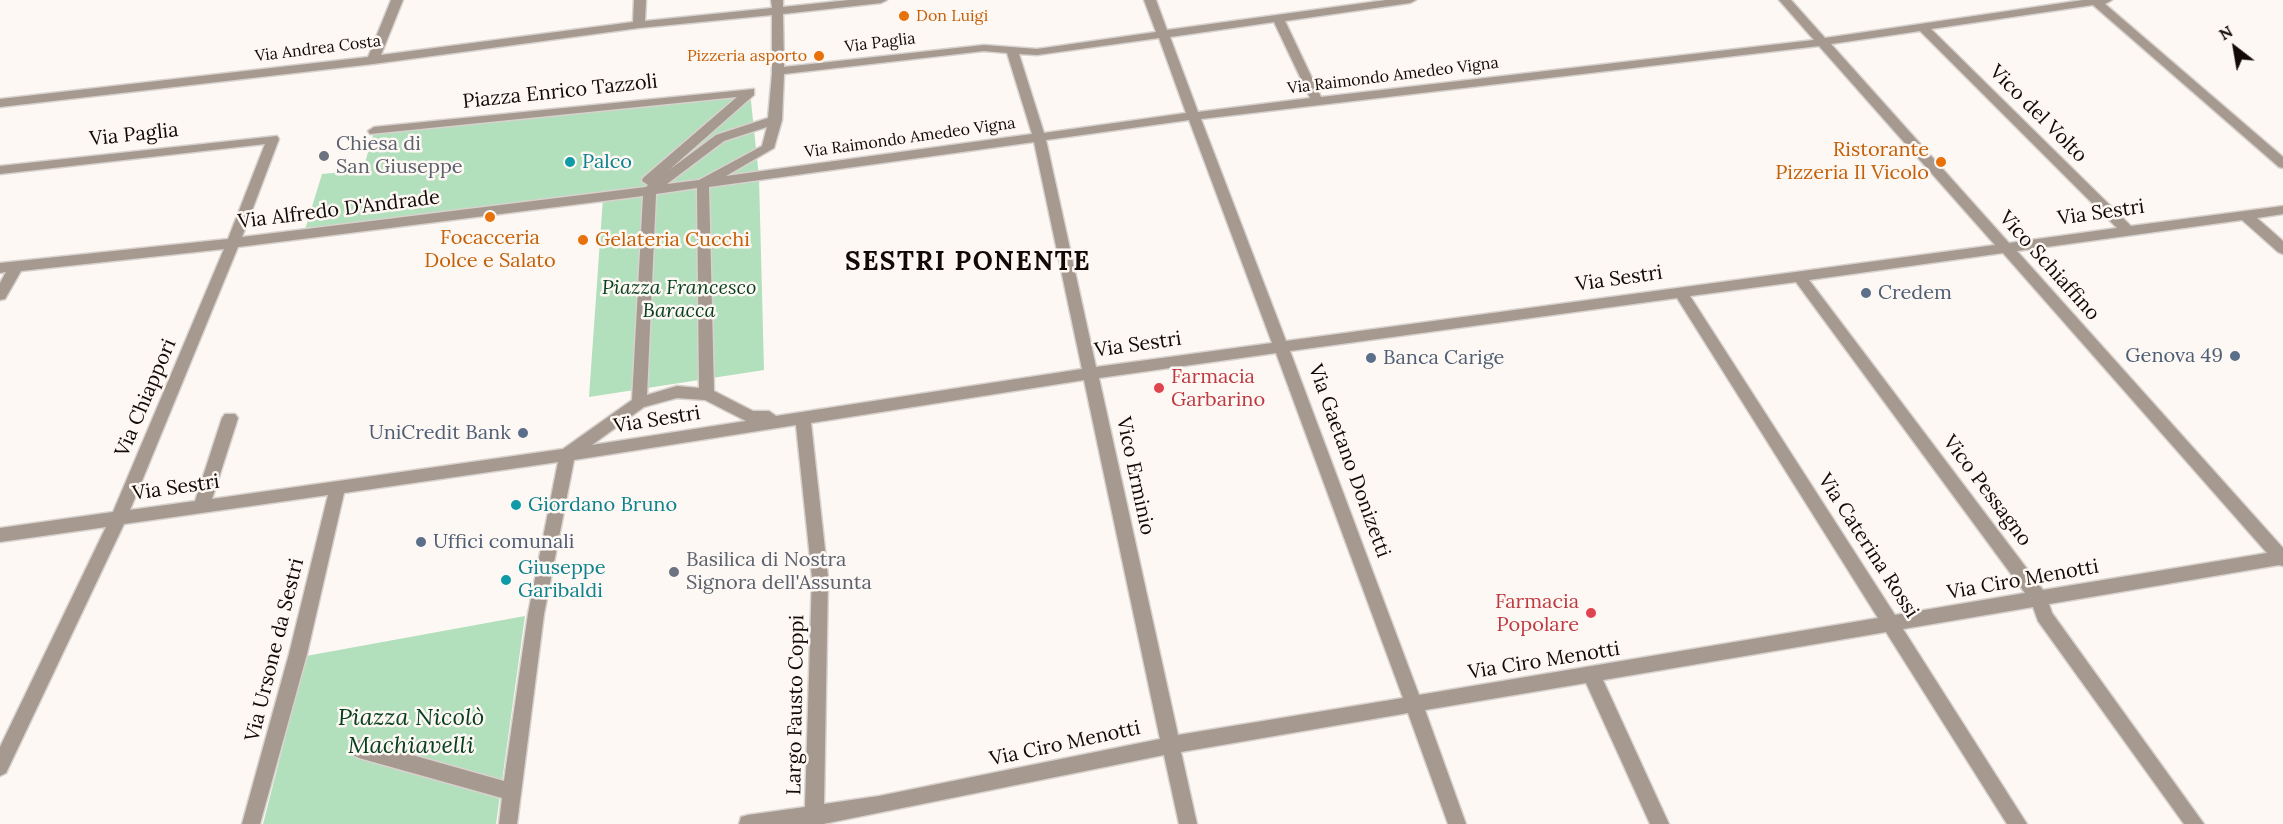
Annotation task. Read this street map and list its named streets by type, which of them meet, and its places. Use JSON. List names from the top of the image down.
{
  "streets": {
    "street": [
      "Via Paglia",
      "Via Andrea Costa",
      "Via Raimondo Amedeo Vigna",
      "Piazza Enrico Tazzoli",
      "Vico del Volto",
      "Via Alfredo D'Andrade",
      "Via Sestri",
      "Vico Schiaffino",
      "Via Chiappori",
      "Via Gaetano Donizetti",
      "Vico Erminio",
      "Vico Pessagno",
      "Via Caterina Rossi",
      "Via Ciro Menotti",
      "Via Ursone da Sestri",
      "Largo Fausto Coppi"
    ]
  },
  "crossings": [
    ["Via Paglia", "Via Chiappori"],
    ["Via Paglia", "Via Gaetano Donizetti"],
    ["Via Paglia", "Vico Erminio"],
    ["Via Raimondo Amedeo Vigna", "Vico del Volto"],
    ["Via Raimondo Amedeo Vigna", "Via Alfredo D'Andrade"],
    ["Via Raimondo Amedeo Vigna", "Vico Schiaffino"],
    ["Via Raimondo Amedeo Vigna", "Via Gaetano Donizetti"],
    ["Via Raimondo Amedeo Vigna", "Vico Erminio"],
    ["Piazza Enrico Tazzoli", "Via Alfredo D'Andrade"],
    ["Vico del Volto", "Via Sestri"],
    ["Via Alfredo D'Andrade", "Via Chiappori"],
    ["Via Sestri", "Vico Schiaffino"],
    ["Via Sestri", "Via Chiappori"],
    ["Via Sestri", "Via Gaetano Donizetti"],
    ["Via Sestri", "Vico Erminio"],
    ["Via Sestri", "Vico Pessagno"],
    ["Via Sestri", "Via Caterina Rossi"],
    ["Via Sestri", "Via Ursone da Sestri"],
    ["Via Sestri", "Largo Fausto Coppi"],
    ["Vico Schiaffino", "Via Ciro Menotti"],
    ["Via Gaetano Donizetti", "Via Ciro Menotti"],
    ["Vico Erminio", "Via Ciro Menotti"],
    ["Vico Pessagno", "Via Ciro Menotti"],
    ["Via Caterina Rossi", "Via Ciro Menotti"],
    ["Via Ciro Menotti", "Largo Fausto Coppi"]
  ],
  "districts": ["SESTRI PONENTE"],
  "parks": ["Piazza Francesco Baracca", "Piazza Nicolò Machiavelli"],
  "places": [
    "Don Luigi",
    "Pizzeria asporto",
    "Chiesa di San Giuseppe",
    "Palco",
    "Ristorante Pizzeria Il Vicolo",
    "Focacceria Dolce e Salato",
    "Gelateria Cucchi",
    "Credem",
    "Genova 49",
    "Banca Carige",
    "Farmacia Garbarino",
    "UniCredit Bank",
    "Giordano Bruno",
    "Uffici comunali",
    "Basilica di Nostra Signora dell'Assunta",
    "Giuseppe Garibaldi",
    "Farmacia Popolare"
  ],
  "north": "top left"
}
